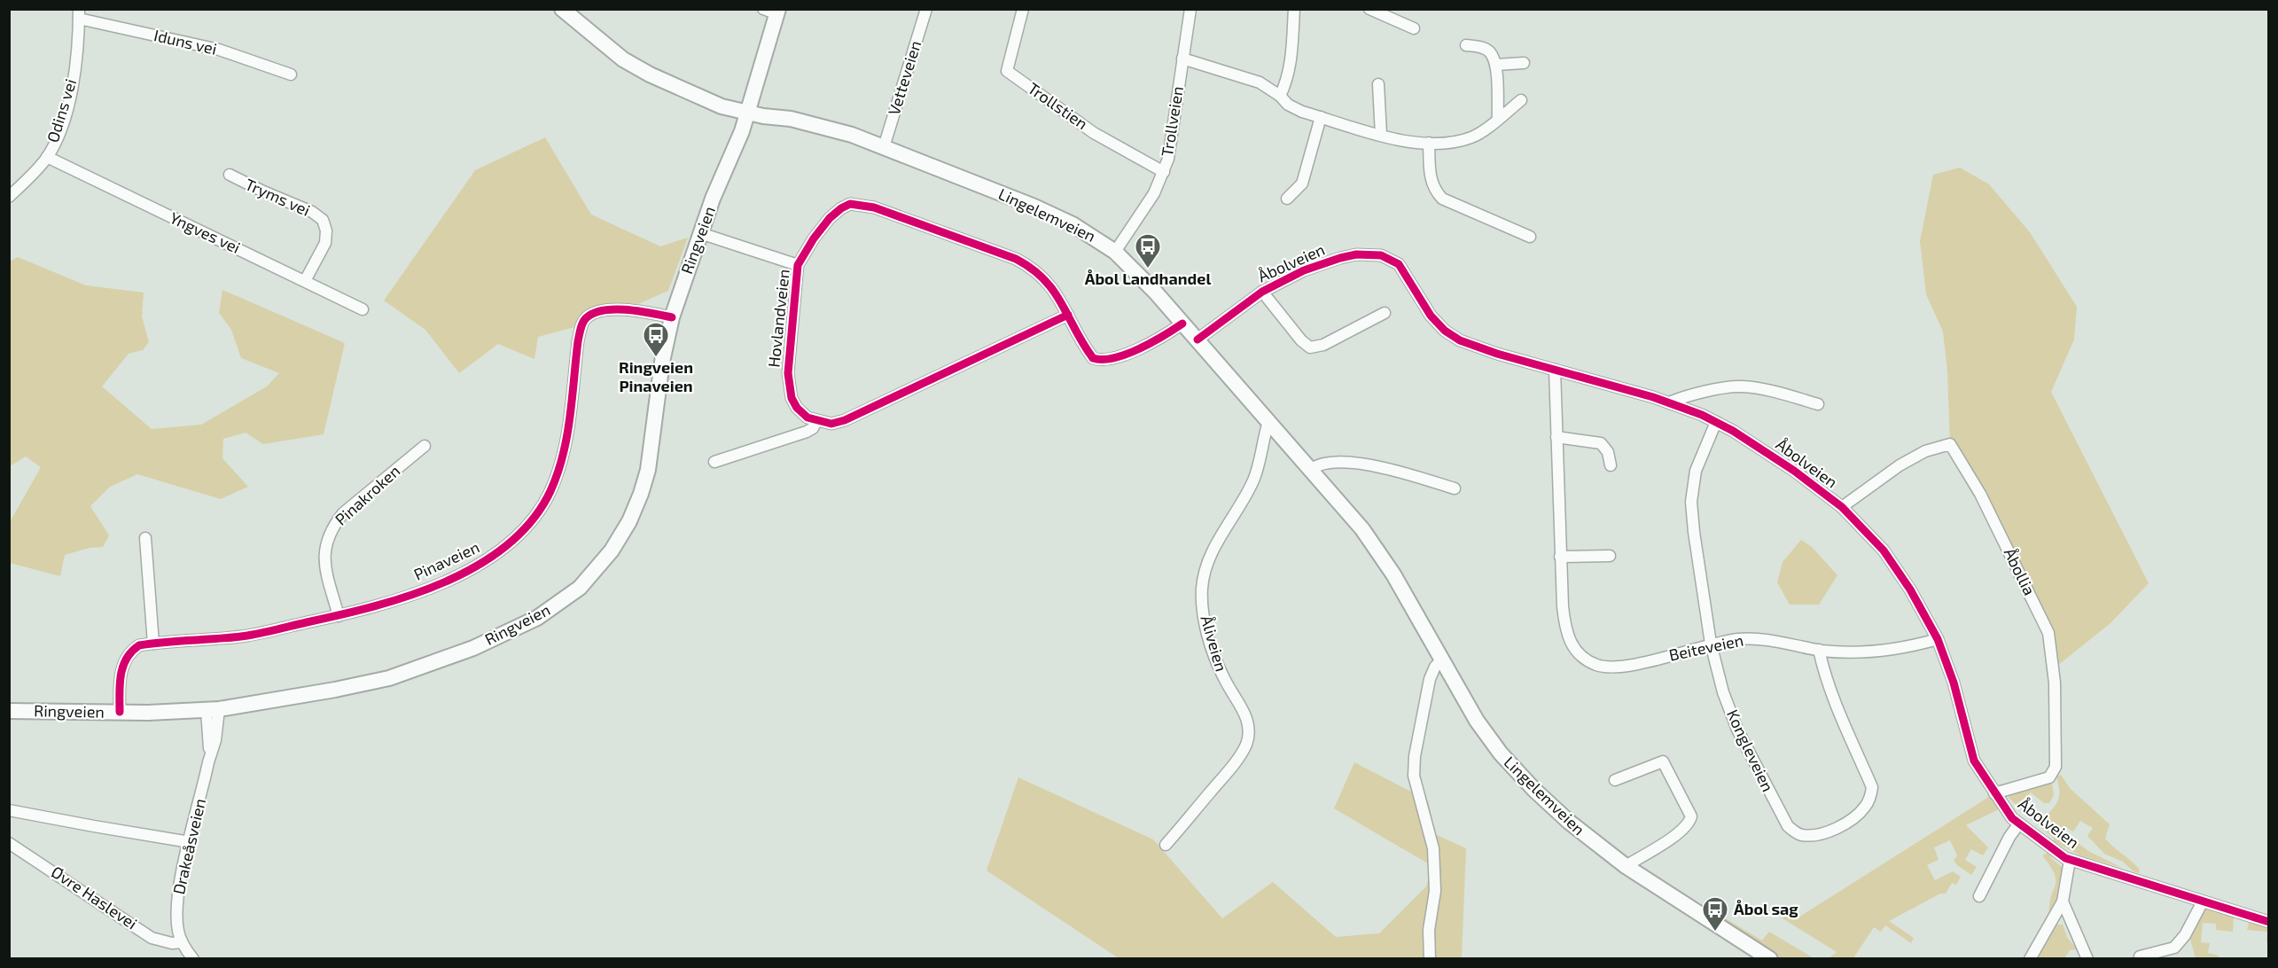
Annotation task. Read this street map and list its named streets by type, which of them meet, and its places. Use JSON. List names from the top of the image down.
{
  "streets": {
    "main road": ["Lingelemveien", "Ringveien"],
    "street": [
      "Iduns vei",
      "Vetteveien",
      "Trollstien",
      "Odins vei",
      "Trollveien",
      "Tryms vei",
      "Yngves vei",
      "Åbolveien",
      "Hovlandveien",
      "Pinakroken",
      "Pinaveien",
      "Åbollia",
      "Åliveien",
      "Beiteveien",
      "Kongleveien",
      "Drakeåsveien",
      "Øvre Haslevei"
    ]
  },
  "crossings": [
    ["Iduns vei", "Odins vei"],
    ["Vetteveien", "Lingelemveien"],
    ["Trollstien", "Trollveien"],
    ["Odins vei", "Yngves vei"],
    ["Trollveien", "Lingelemveien"],
    ["Tryms vei", "Yngves vei"],
    ["Lingelemveien", "Ringveien"],
    ["Lingelemveien", "Åbolveien"],
    ["Lingelemveien", "Hovlandveien"],
    ["Lingelemveien", "Åliveien"],
    ["Ringveien", "Hovlandveien"],
    ["Ringveien", "Pinaveien"],
    ["Ringveien", "Drakeåsveien"],
    ["Åbolveien", "Åbollia"],
    ["Åbolveien", "Beiteveien"],
    ["Åbolveien", "Kongleveien"],
    ["Pinakroken", "Pinaveien"],
    ["Beiteveien", "Kongleveien"],
    ["Drakeåsveien", "Øvre Haslevei"]
  ],
  "places": {
    "bus stop": ["Åbol Landhandel", "Ringveien Pinaveien", "Åbol sag"]
  }
}
